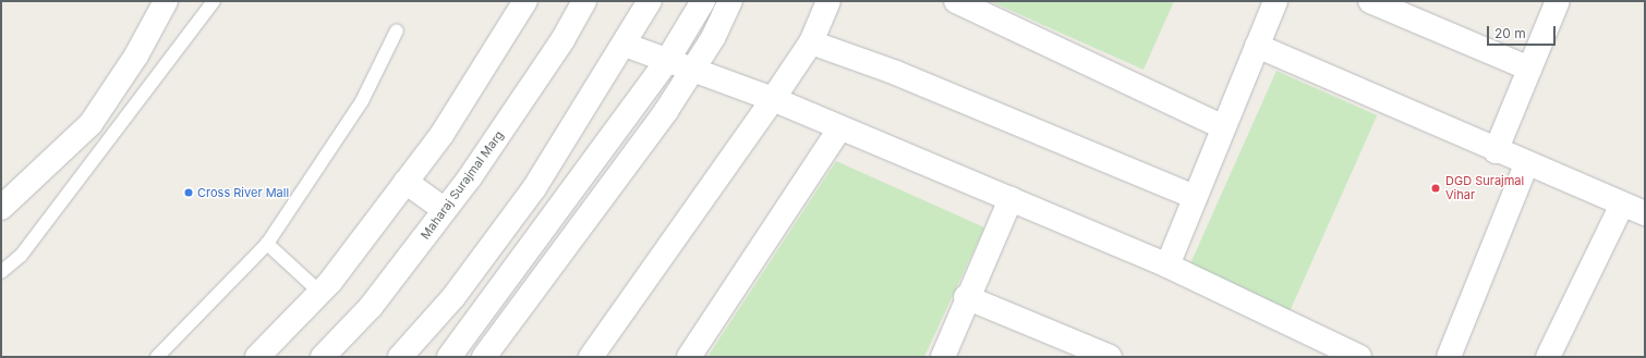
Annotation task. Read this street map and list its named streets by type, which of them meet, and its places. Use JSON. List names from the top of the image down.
{
  "streets": {
    "street": ["Maharaj Surajmal Marg"]
  },
  "places": ["DGD Surajmal Vihar", "Cross River Mall"],
  "scale_bar": "20 m"
}
